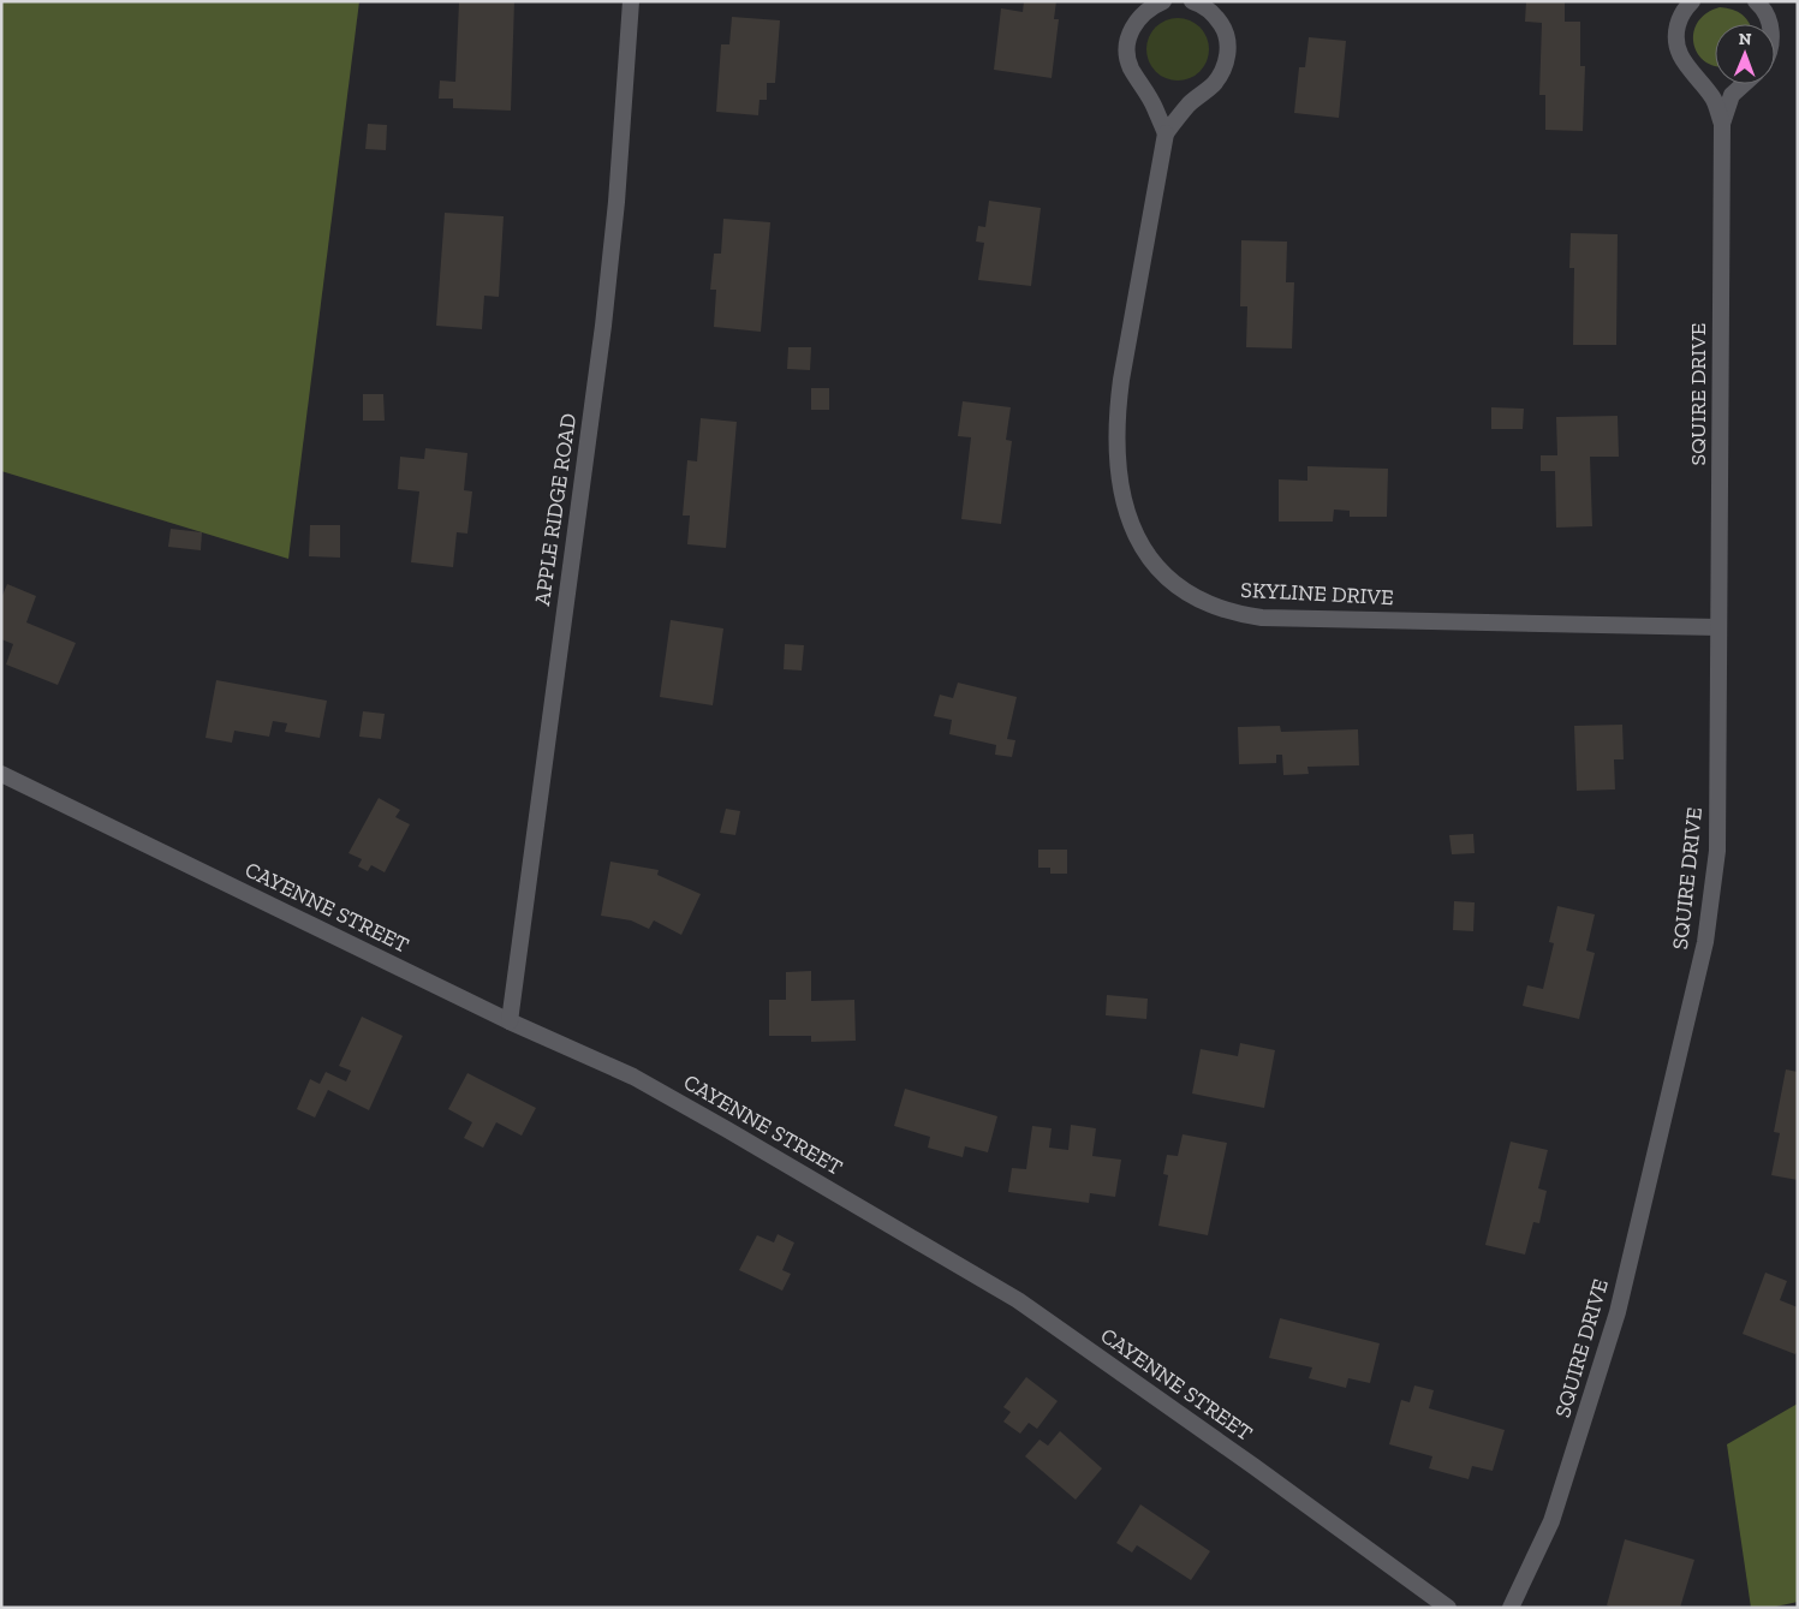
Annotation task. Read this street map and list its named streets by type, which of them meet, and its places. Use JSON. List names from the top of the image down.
{
  "streets": {
    "street": [
      "SQUIRE DRIVE",
      "APPLE RIDGE ROAD",
      "SKYLINE DRIVE",
      "CAYENNE STREET"
    ]
  },
  "crossings": [
    ["SQUIRE DRIVE", "SKYLINE DRIVE"],
    ["APPLE RIDGE ROAD", "CAYENNE STREET"]
  ],
  "north": "top"
}
